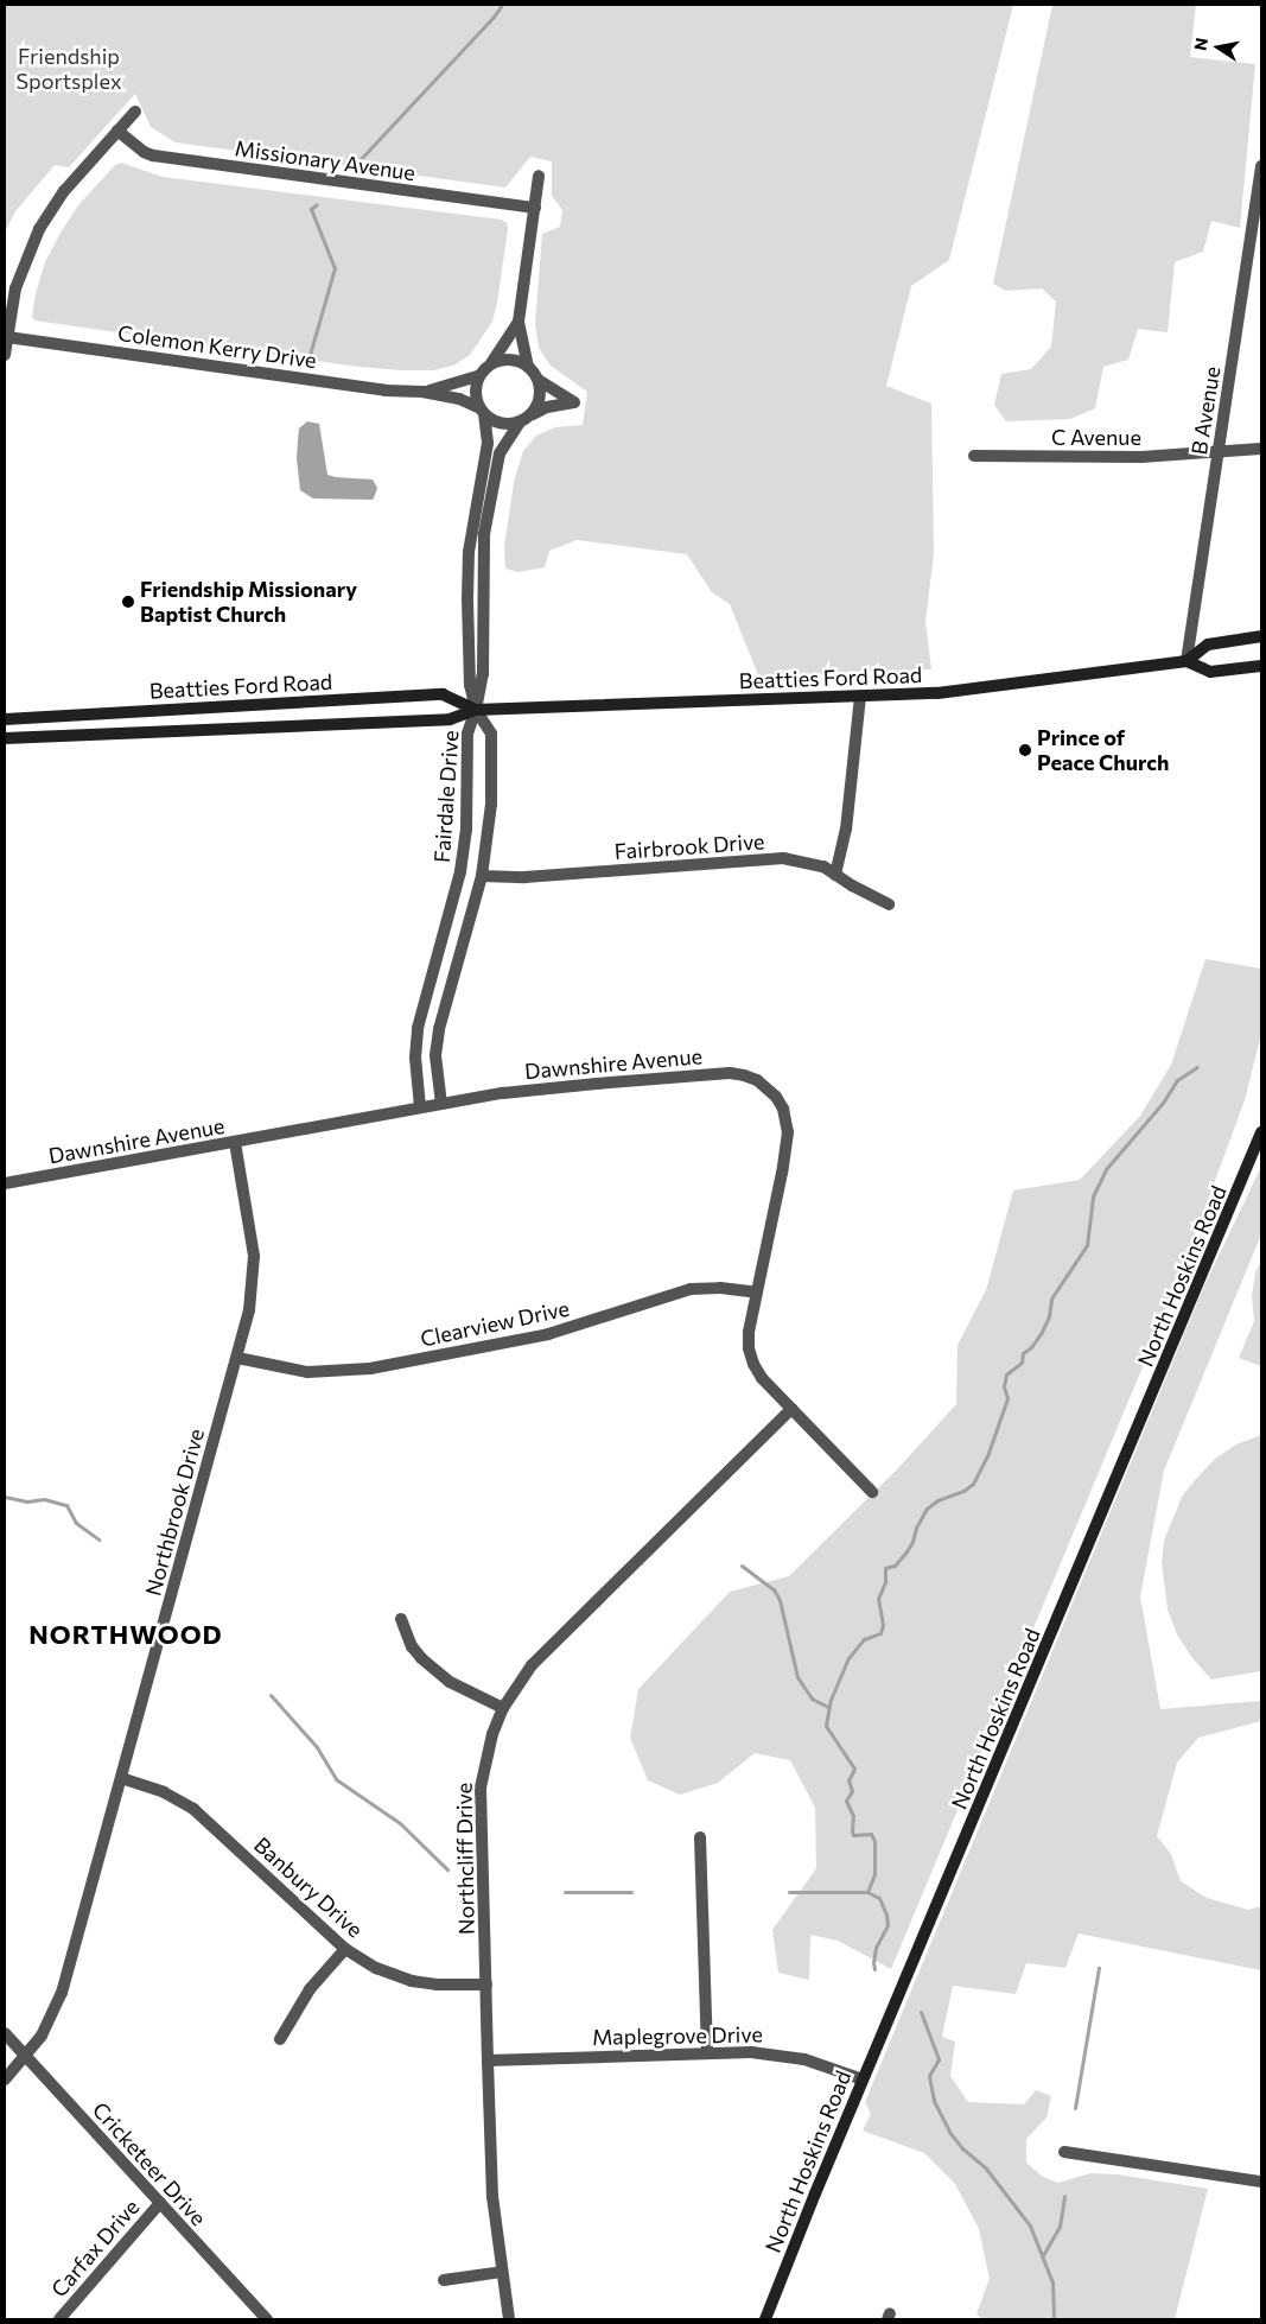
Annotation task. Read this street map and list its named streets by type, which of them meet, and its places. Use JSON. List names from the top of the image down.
{
  "streets": {
    "main road": ["Beatties Ford Road", "North Hoskins Road"],
    "street": [
      "Missionary Avenue",
      "Colemon Kerry Drive",
      "B Avenue",
      "C Avenue",
      "Fairdale Drive",
      "Fairbrook Drive",
      "Dawnshire Avenue",
      "Clearview Drive",
      "Northbrook Drive",
      "Northcliff Drive",
      "Banbury Drive",
      "Maplegrove Drive",
      "Cricketeer Drive",
      "Carfax Drive"
    ]
  },
  "crossings": [
    ["B Avenue", "C Avenue"],
    ["B Avenue", "Beatties Ford Road"],
    ["Beatties Ford Road", "Fairdale Drive"],
    ["Fairdale Drive", "Fairbrook Drive"],
    ["Fairdale Drive", "Dawnshire Avenue"],
    ["Dawnshire Avenue", "Clearview Drive"],
    ["Dawnshire Avenue", "Northbrook Drive"],
    ["Dawnshire Avenue", "Northcliff Drive"],
    ["North Hoskins Road", "Maplegrove Drive"],
    ["Clearview Drive", "Northbrook Drive"],
    ["Northbrook Drive", "Banbury Drive"],
    ["Northbrook Drive", "Cricketeer Drive"],
    ["Northcliff Drive", "Banbury Drive"],
    ["Northcliff Drive", "Maplegrove Drive"],
    ["Cricketeer Drive", "Carfax Drive"]
  ],
  "districts": ["NORTHWOOD"],
  "parks": ["Friendship Sportsplex"],
  "places": ["Friendship Missionary Baptist Church", "Prince of Peace Church"],
  "north": "left"
}
